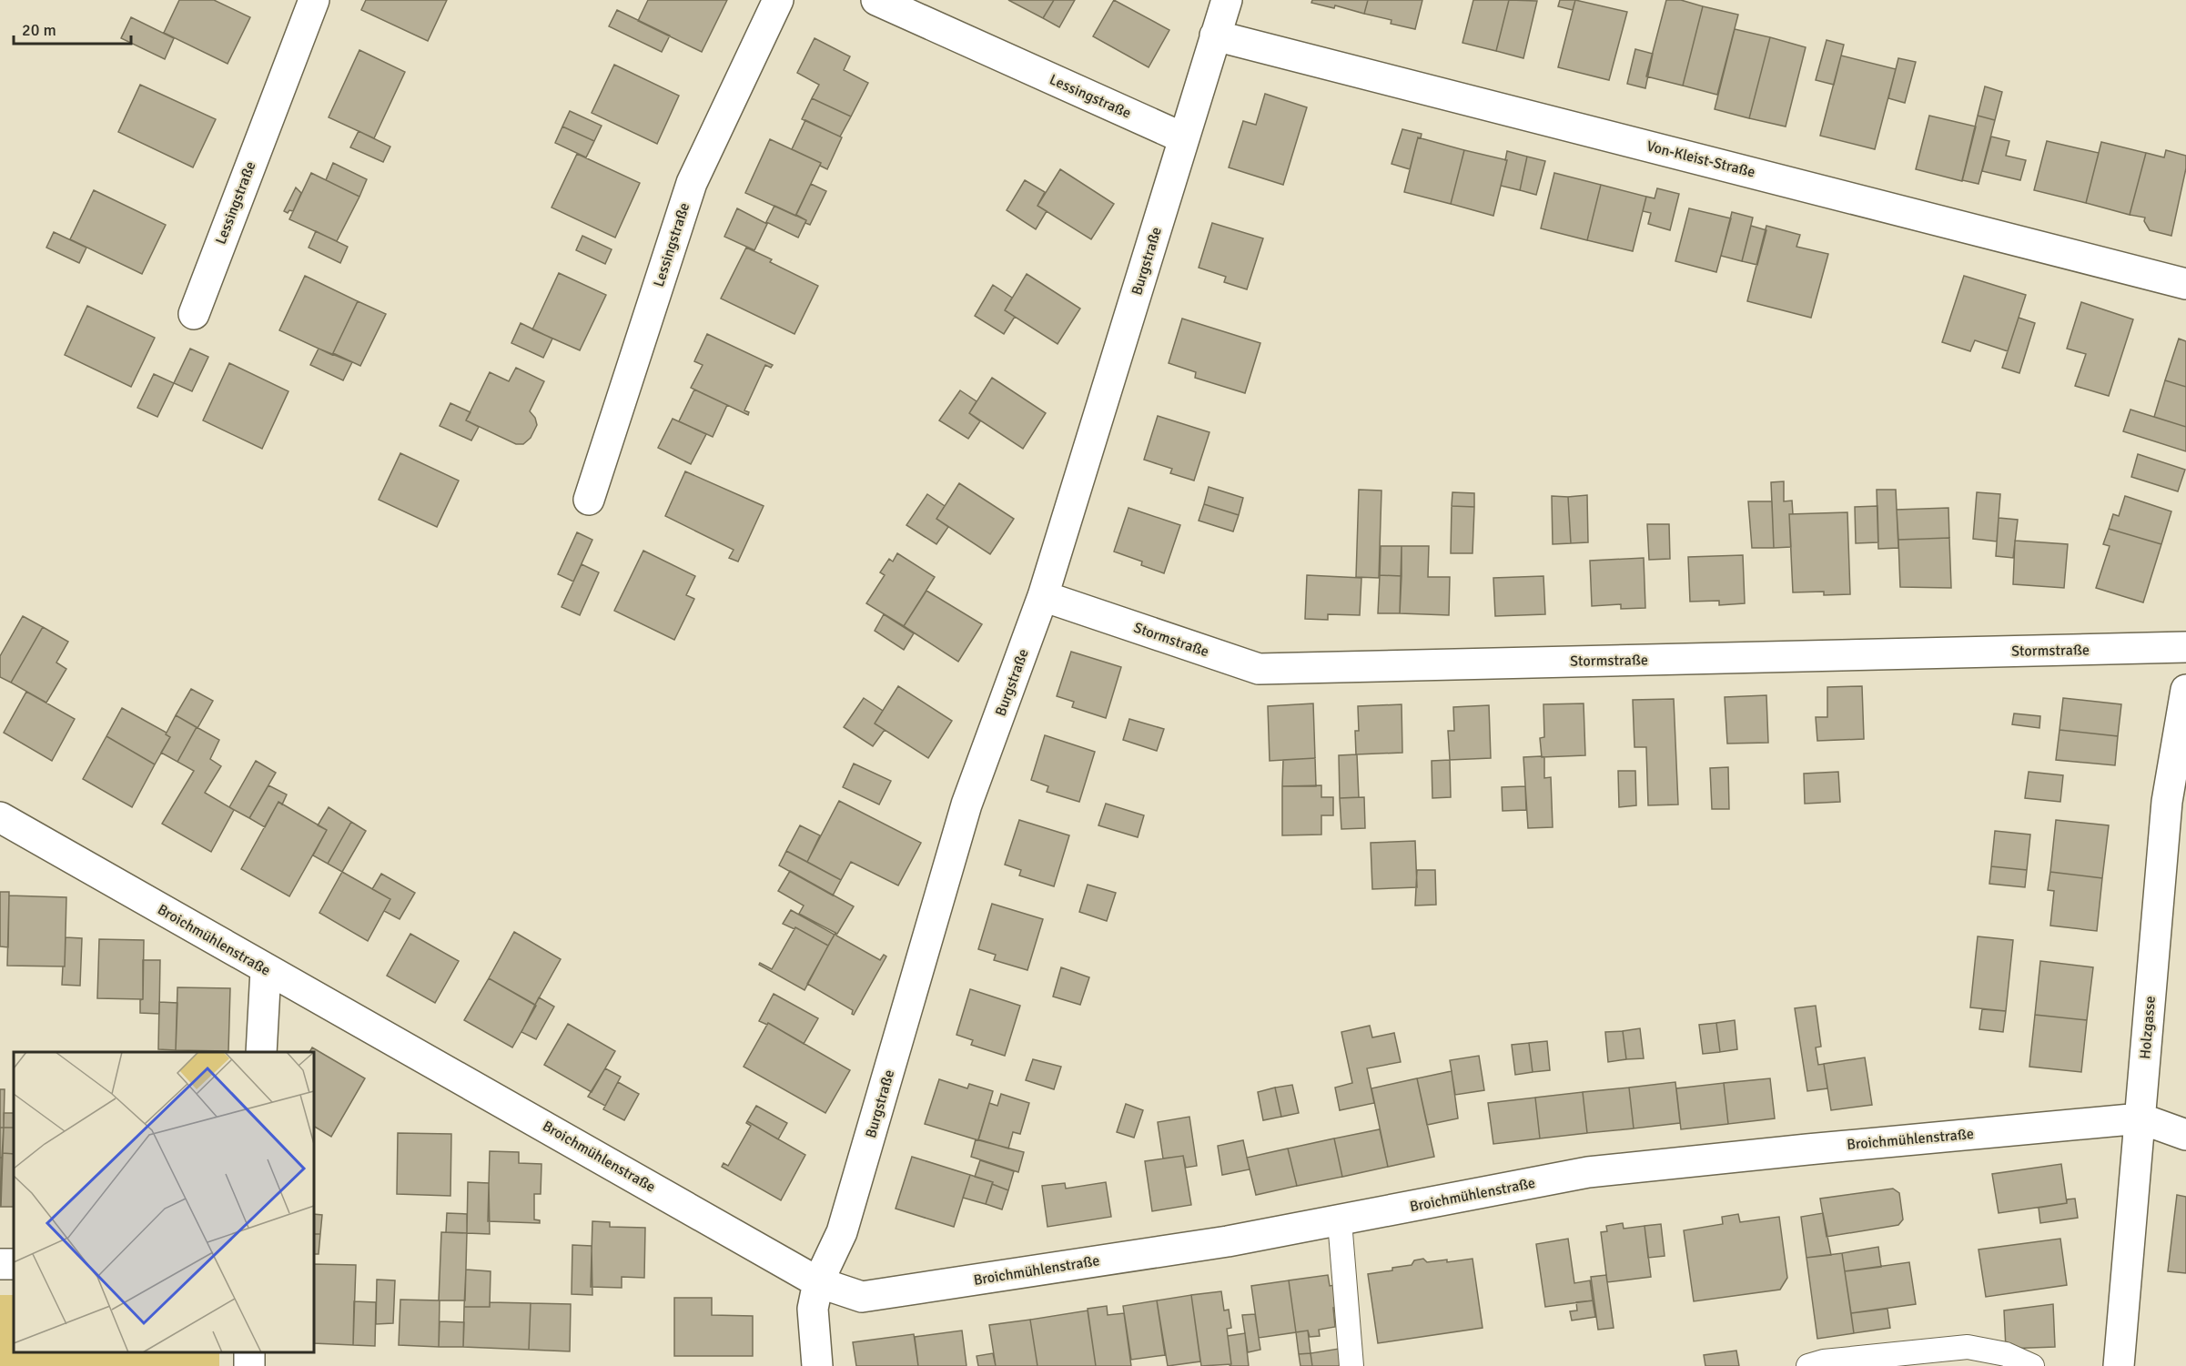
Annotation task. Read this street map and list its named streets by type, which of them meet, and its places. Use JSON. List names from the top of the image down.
{
  "streets": {
    "street": [
      "Lessingstraße",
      "Von-Kleist-Straße",
      "Burgstraße",
      "Stormstraße",
      "Broichmühlenstraße",
      "Holzgasse"
    ]
  },
  "crossings": [
    ["Lessingstraße", "Burgstraße"],
    ["Von-Kleist-Straße", "Burgstraße"],
    ["Burgstraße", "Stormstraße"],
    ["Burgstraße", "Broichmühlenstraße"],
    ["Broichmühlenstraße", "Holzgasse"]
  ],
  "scale_bar": "20 m"
}
